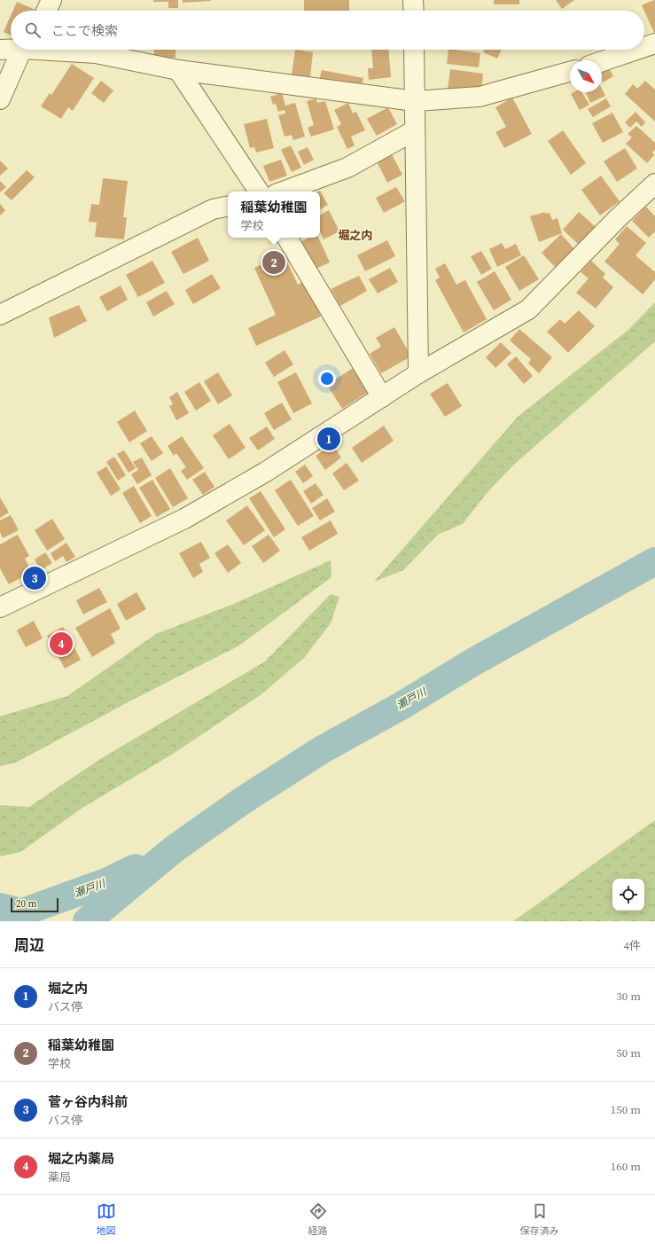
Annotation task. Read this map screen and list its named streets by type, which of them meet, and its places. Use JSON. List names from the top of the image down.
{
  "districts": ["堀之内"],
  "water": ["瀬戸川"],
  "scale_bar": "20 m",
  "north": "bottom right",
  "page": {
    "search": "ここで検索",
    "popup": ["稲葉幼稚園", "学校"],
    "pins": [
      "2",
      "1",
      "3",
      "4"
    ],
    "scale": "20 m",
    "heading": ["周辺", "4件"],
    "list": [
      {
        "mark": "1",
        "name": "堀之内",
        "note": "バス停",
        "value": "30 m"
      },
      {
        "mark": "2",
        "name": "稲葉幼稚園",
        "note": "学校",
        "value": "50 m"
      },
      {
        "mark": "3",
        "name": "菅ヶ谷内科前",
        "note": "バス停",
        "value": "150 m"
      },
      {
        "mark": "4",
        "name": "堀之内薬局",
        "note": "薬局",
        "value": "160 m"
      }
    ],
    "nav": ["地図", "経路", "保存済み"]
  }
}
